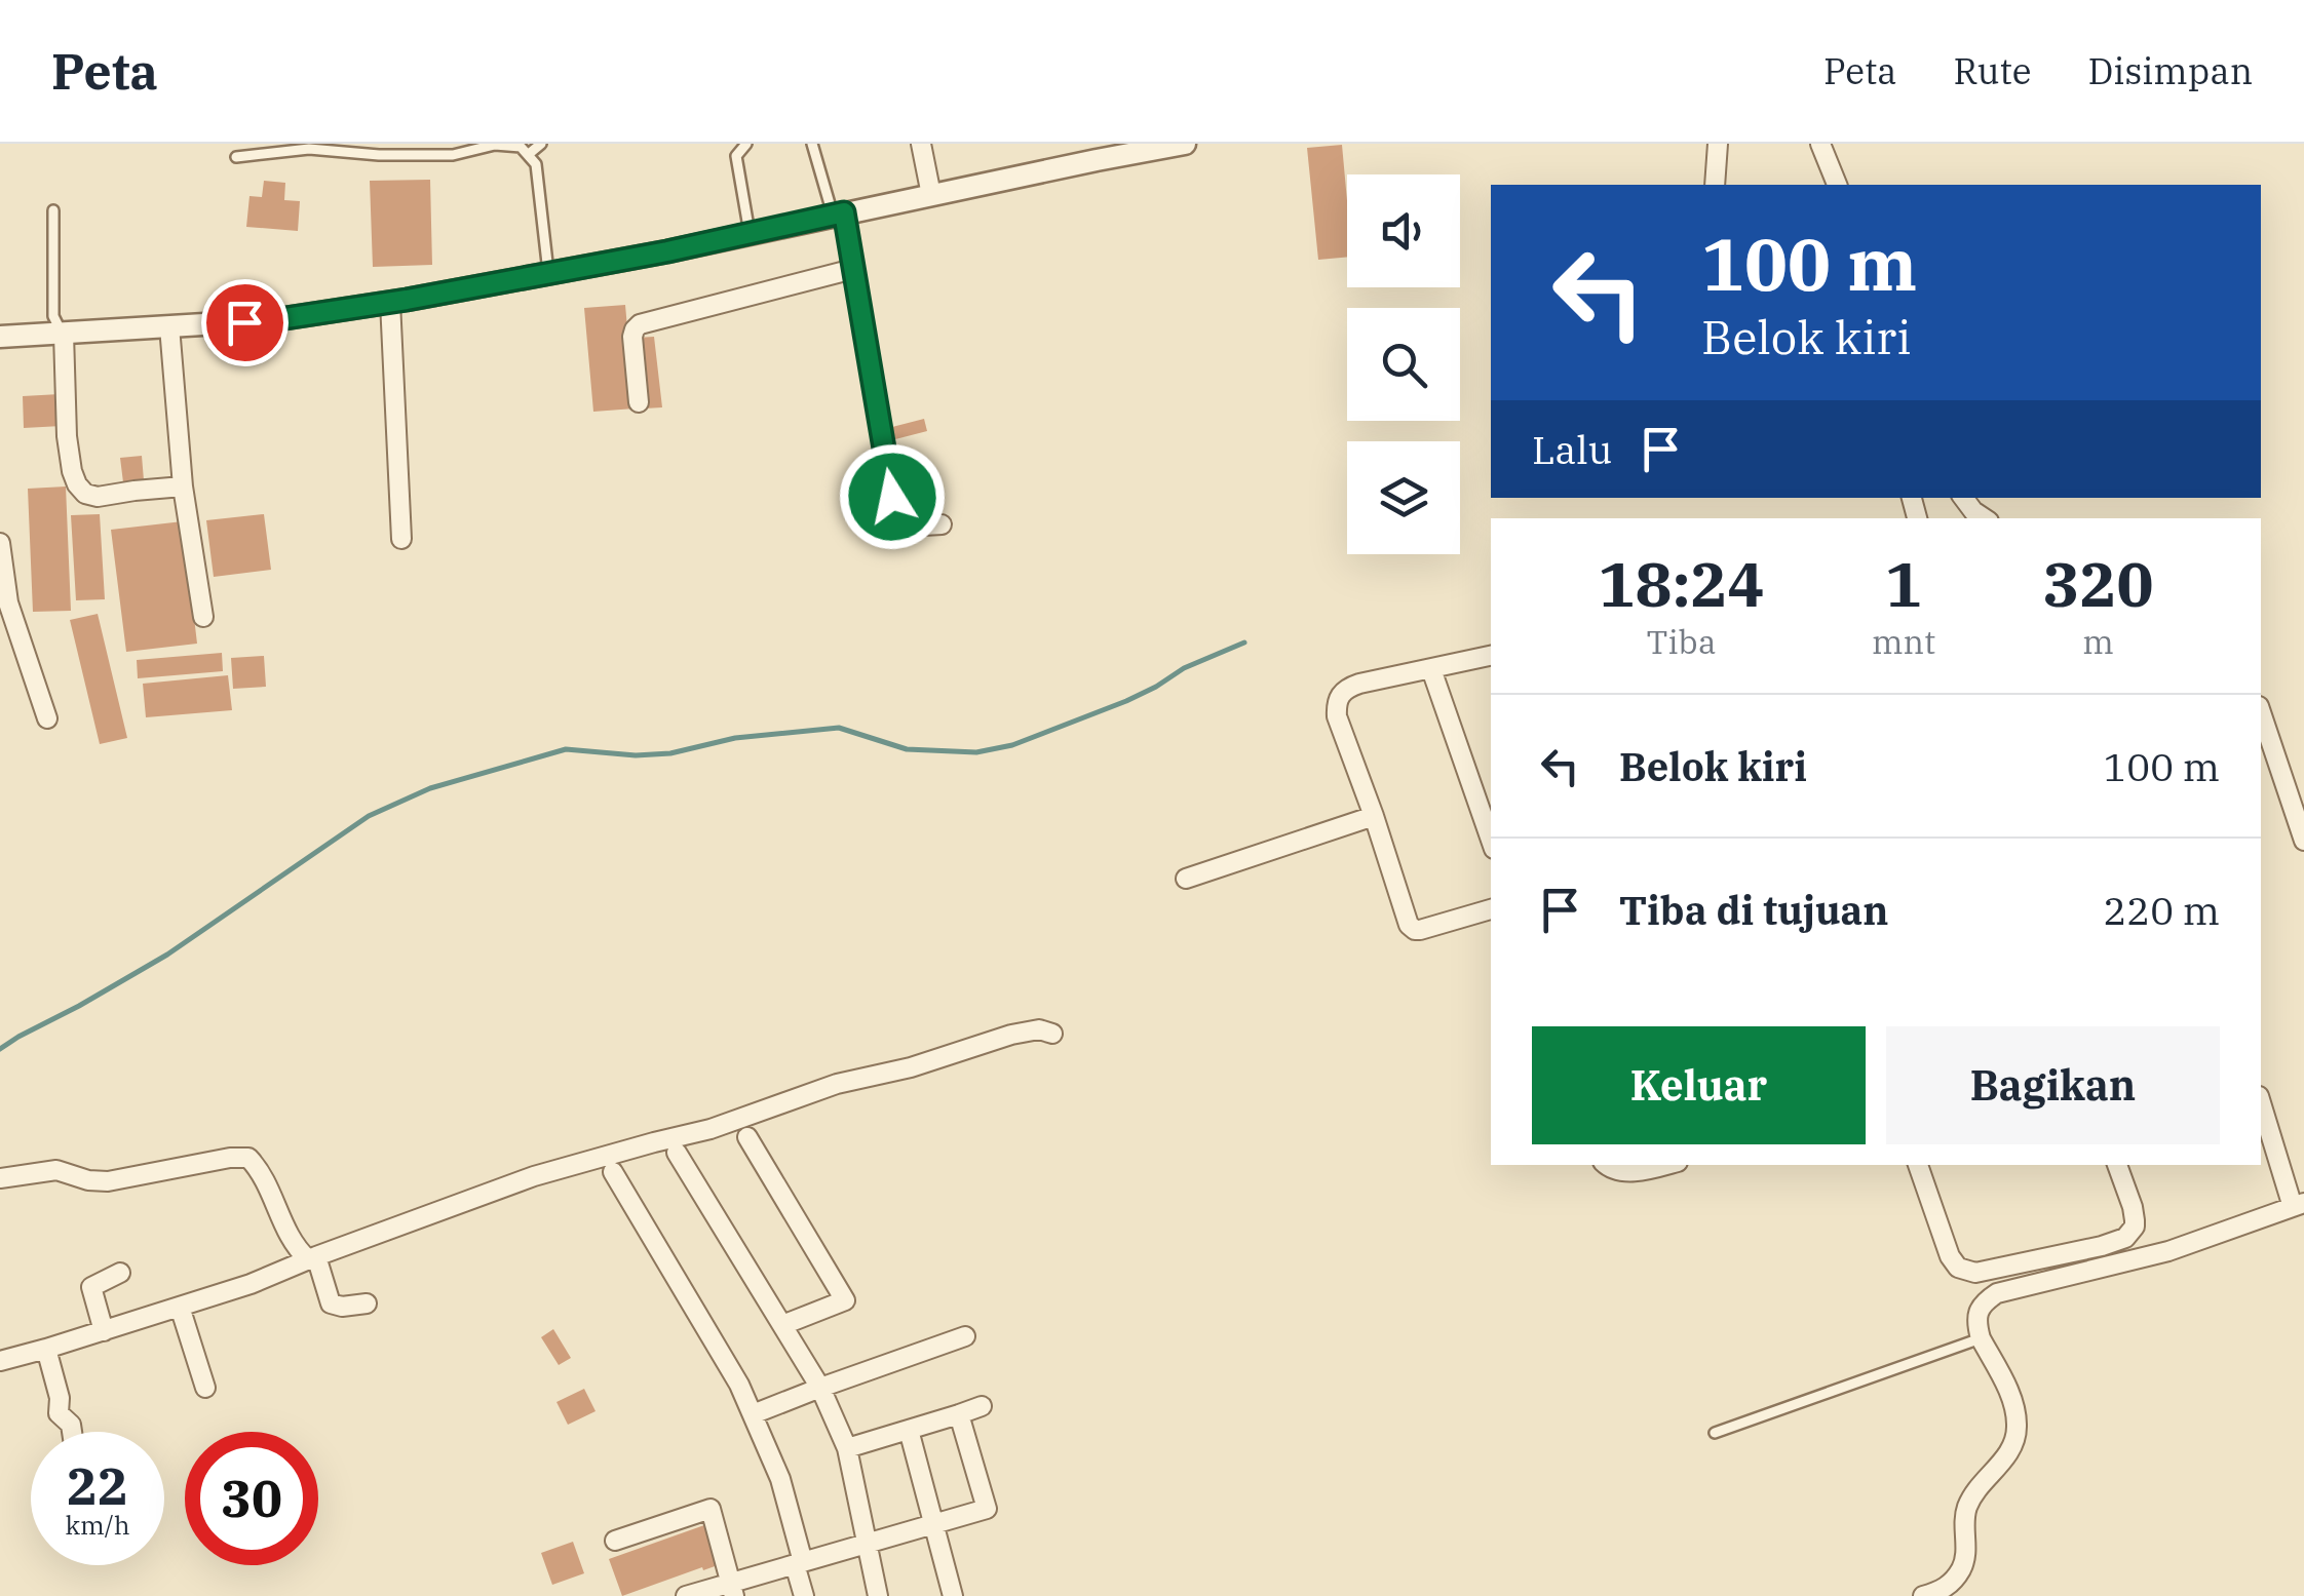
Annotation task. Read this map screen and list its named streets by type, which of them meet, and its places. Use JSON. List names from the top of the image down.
{
  "page": {
    "header": "Peta",
    "nav": ["Peta", "Rute", "Disimpan"],
    "turn": ["100 m", "Belok kiri"],
    "then": "Lalu",
    "eta": [
      "18:24",
      "Tiba",
      "1",
      "mnt",
      "320",
      "m"
    ],
    "list": [
      {
        "name": "Belok kiri",
        "value": "100 m"
      },
      {
        "name": "Tiba di tujuan",
        "value": "220 m"
      }
    ],
    "buttons": ["Keluar", "Bagikan"],
    "speed": "22 km/h",
    "limit": "30"
  }
}
